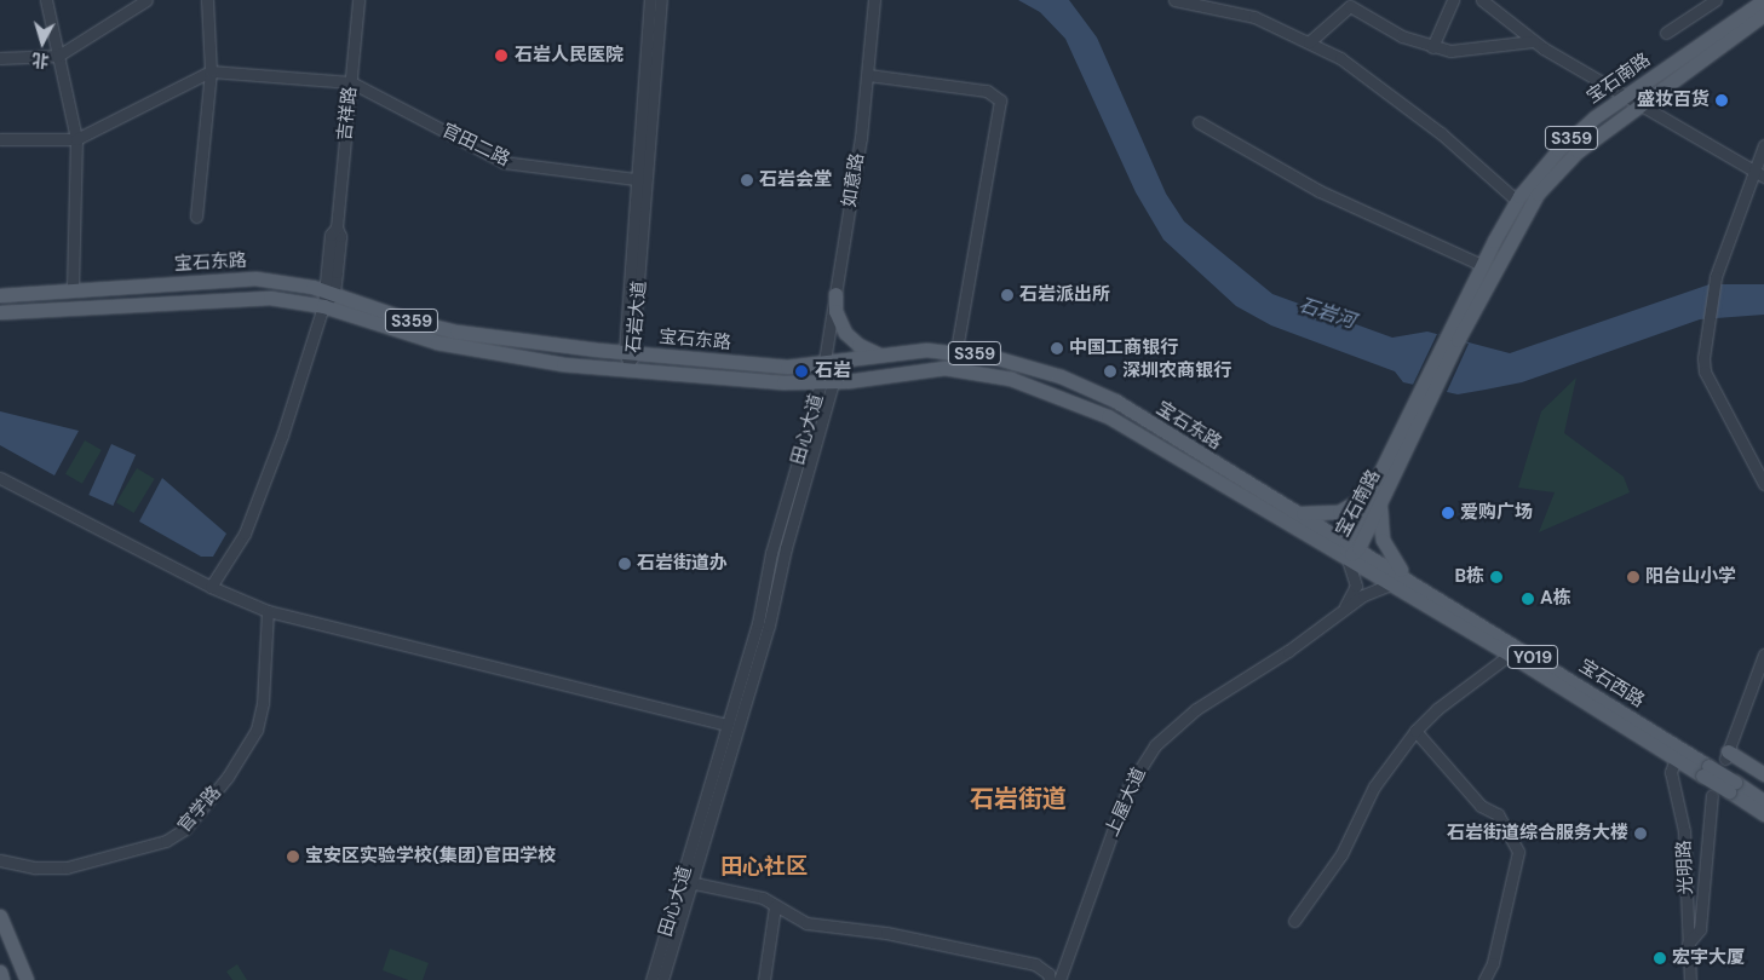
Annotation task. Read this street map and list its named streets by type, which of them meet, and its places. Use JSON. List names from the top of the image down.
{
  "streets": {
    "main road": [
      "宝石南路",
      "S359",
      "宝石东路",
      "Y019",
      "宝石西路"
    ],
    "street": [
      "吉祥路",
      "官田二路",
      "如意路",
      "石岩大道",
      "田心大道",
      "上屋大道",
      "官学路",
      "光明路"
    ]
  },
  "crossings": [
    ["宝石南路", "S359"],
    ["宝石南路", "宝石东路"],
    ["宝石南路", "宝石西路"],
    ["宝石南路", "上屋大道"],
    ["吉祥路", "官田二路"],
    ["吉祥路", "宝石东路"],
    ["S359", "宝石东路"],
    ["官田二路", "石岩大道"],
    ["如意路", "宝石东路"],
    ["如意路", "田心大道"],
    ["宝石东路", "石岩大道"],
    ["宝石东路", "田心大道"],
    ["宝石东路", "宝石西路"],
    ["宝石东路", "上屋大道"],
    ["宝石西路", "上屋大道"],
    ["宝石西路", "光明路"]
  ],
  "districts": ["石岩街道", "田心社区"],
  "water": ["石岩河"],
  "places": [
    "石岩人民医院",
    "盛妆百货",
    "石岩会堂",
    "石岩派出所",
    "中国工商银行",
    "石岩",
    "深圳农商银行",
    "爱购广场",
    "石岩街道办",
    "B栋",
    "阳台山小学",
    "A栋",
    "石岩街道综合服务大楼",
    "宝安区实验学校(集团)官田学校",
    "宏宇大厦"
  ],
  "north": "bottom"
}
